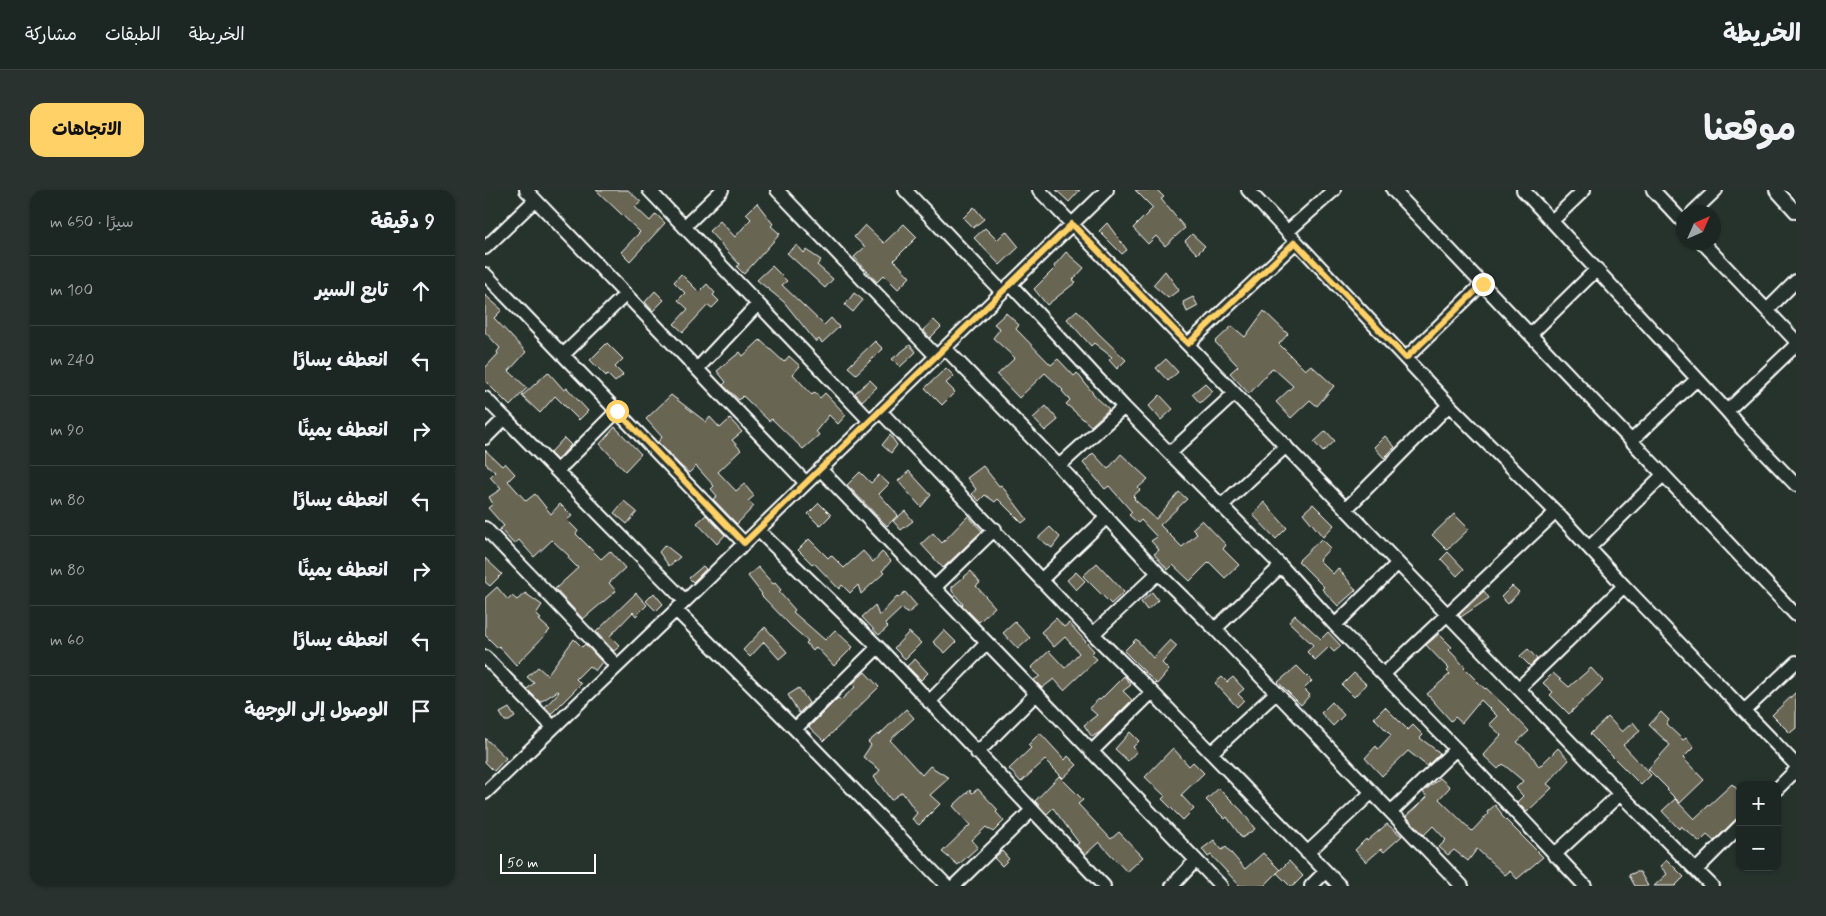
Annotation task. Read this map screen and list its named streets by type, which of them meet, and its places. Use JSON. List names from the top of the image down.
{
  "scale_bar": "50 m",
  "north": "top right",
  "page": {
    "header": "الخريطة",
    "nav": ["الخريطة", "الطبقات", "مشاركة"],
    "title": "موقعنا",
    "buttons": "الاتجاهات",
    "heading": ["9 دقيقة", "سيرًا · 650 m"],
    "list": [
      ["تابع السير", "100 m"],
      ["انعطف يسارًا", "240 m"],
      ["انعطف يمينًا", "90 m"],
      ["انعطف يسارًا", "80 m"],
      ["انعطف يمينًا", "80 m"],
      ["انعطف يسارًا", "60 m"],
      "الوصول إلى الوجهة"
    ],
    "map_buttons": ["+", "−"],
    "scale": "50 m"
  }
}
